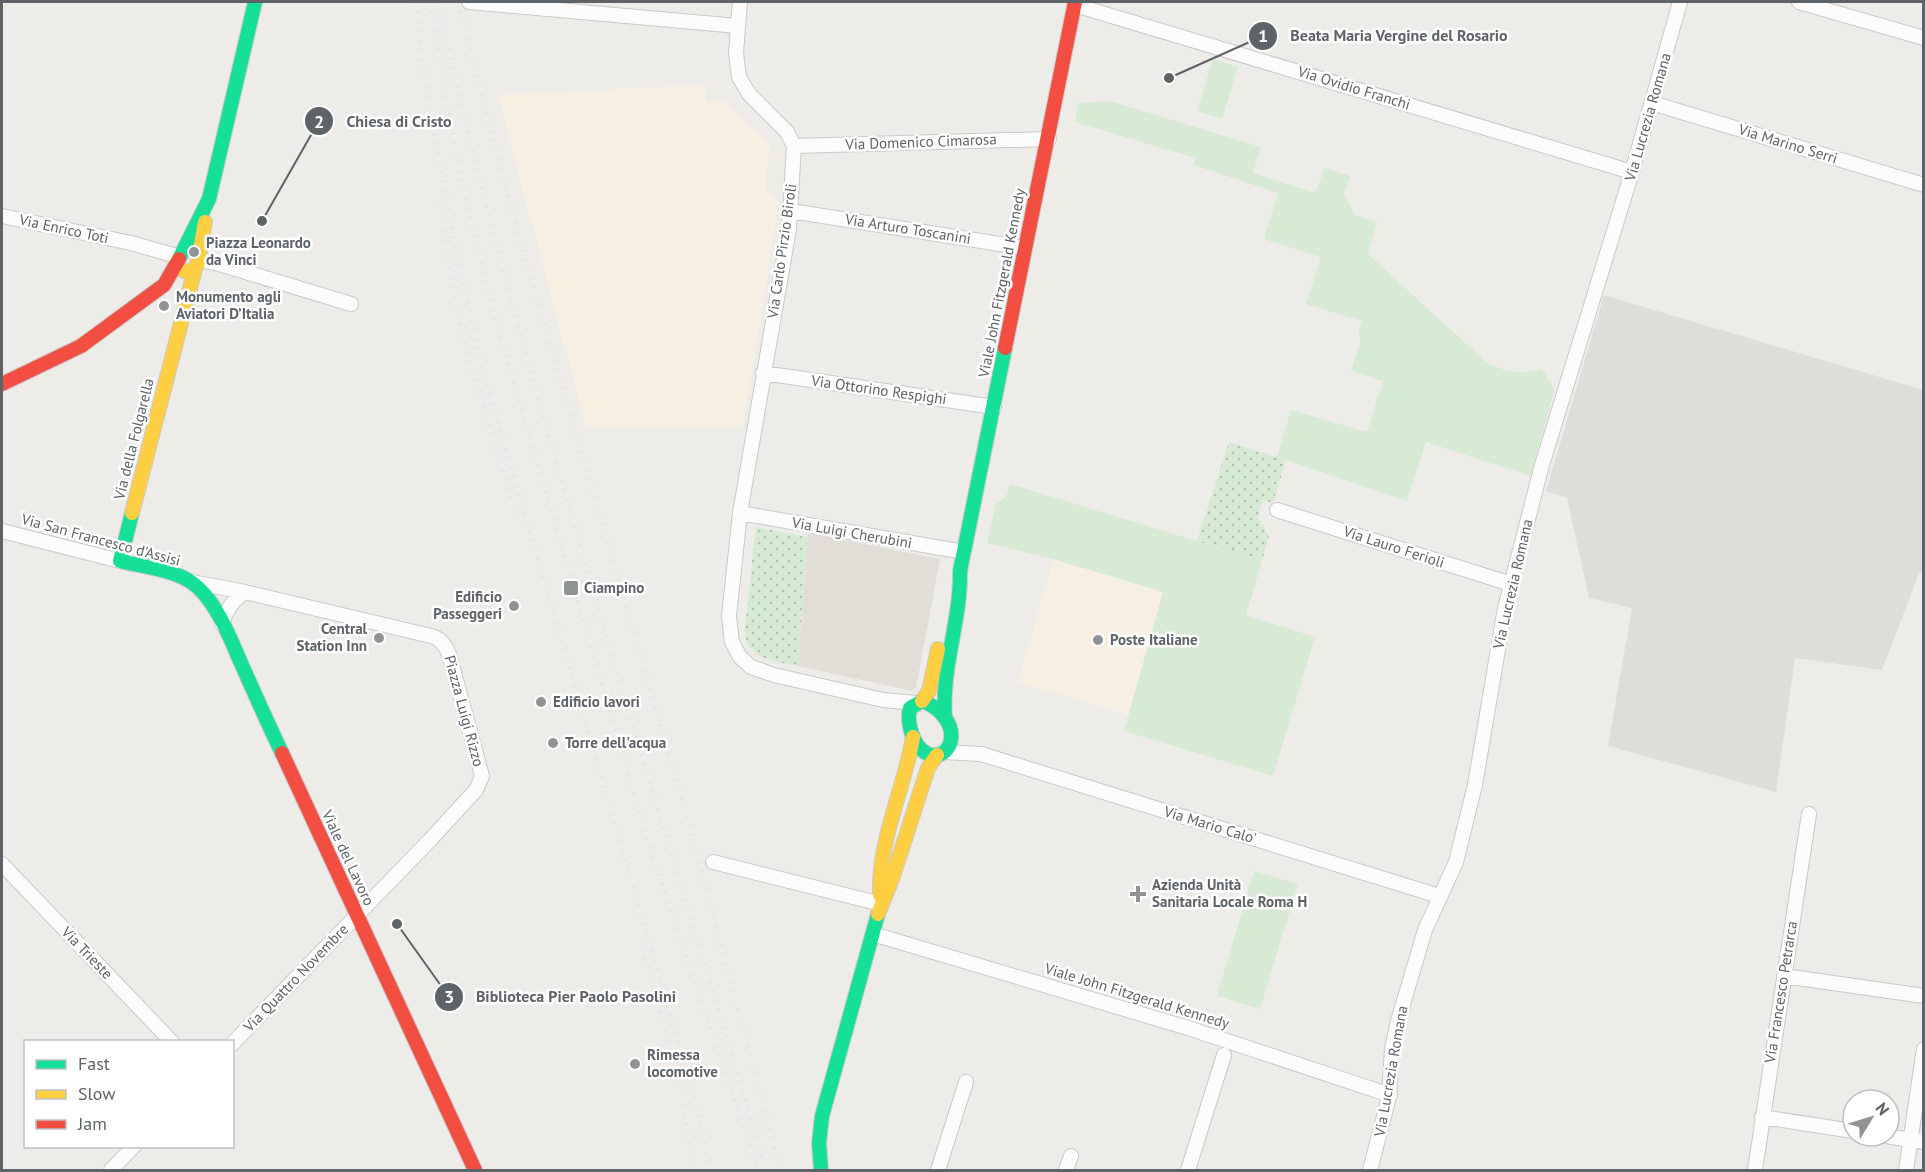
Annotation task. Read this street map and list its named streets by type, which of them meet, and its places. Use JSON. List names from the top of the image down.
{
  "streets": {
    "street": [
      "Via Ovidio Franchi",
      "Via Lucrezia Romana",
      "Via Domenico Cimarosa",
      "Via Marino Serri",
      "Via Enrico Toti",
      "Via Arturo Toscanini",
      "Via Carlo Pirzio Biroli",
      "Viale John Fitzgerald Kennedy",
      "Via Ottorino Respighi",
      "Via della Folgarella",
      "Via Luigi Cherubini",
      "Via San Francesco d'Assisi",
      "Via Lauro Ferioli",
      "Piazza Luigi Rizzo",
      "Via Mario Calo'",
      "Viale del Lavoro",
      "Via Trieste",
      "Via Quattro Novembre",
      "Via Francesco Petrarca"
    ]
  },
  "crossings": [
    ["Via Ovidio Franchi", "Via Lucrezia Romana"],
    ["Via Ovidio Franchi", "Viale John Fitzgerald Kennedy"],
    ["Via Lucrezia Romana", "Via Marino Serri"],
    ["Via Lucrezia Romana", "Viale John Fitzgerald Kennedy"],
    ["Via Lucrezia Romana", "Via Lauro Ferioli"],
    ["Via Lucrezia Romana", "Via Mario Calo'"],
    ["Via Domenico Cimarosa", "Via Carlo Pirzio Biroli"],
    ["Via Domenico Cimarosa", "Viale John Fitzgerald Kennedy"],
    ["Via Arturo Toscanini", "Via Carlo Pirzio Biroli"],
    ["Via Arturo Toscanini", "Viale John Fitzgerald Kennedy"],
    ["Via Carlo Pirzio Biroli", "Via Ottorino Respighi"],
    ["Via Carlo Pirzio Biroli", "Via Luigi Cherubini"],
    ["Viale John Fitzgerald Kennedy", "Via Ottorino Respighi"],
    ["Viale John Fitzgerald Kennedy", "Via Luigi Cherubini"],
    ["Viale John Fitzgerald Kennedy", "Via Mario Calo'"],
    ["Via della Folgarella", "Via San Francesco d'Assisi"],
    ["Via San Francesco d'Assisi", "Piazza Luigi Rizzo"],
    ["Via San Francesco d'Assisi", "Viale del Lavoro"],
    ["Piazza Luigi Rizzo", "Via Quattro Novembre"],
    ["Viale del Lavoro", "Via Quattro Novembre"]
  ],
  "places": {
    "other": [
      "Beata Maria Vergine del Rosario",
      "Chiesa di Cristo",
      "Piazza Leonardo da Vinci",
      "Monumento agli Aviatori D’Italia",
      "Edificio Passeggeri",
      "Central Station Inn",
      "Poste Italiane",
      "Edificio lavori",
      "Torre dell'acqua",
      "Biblioteca Pier Paolo Pasolini",
      "Rimessa locomotive"
    ],
    "transit": ["Ciampino"],
    "health": ["Azienda Unità Sanitaria Locale Roma H"]
  },
  "legend": ["Fast", "Slow", "Jam"],
  "north": "top right"
}
